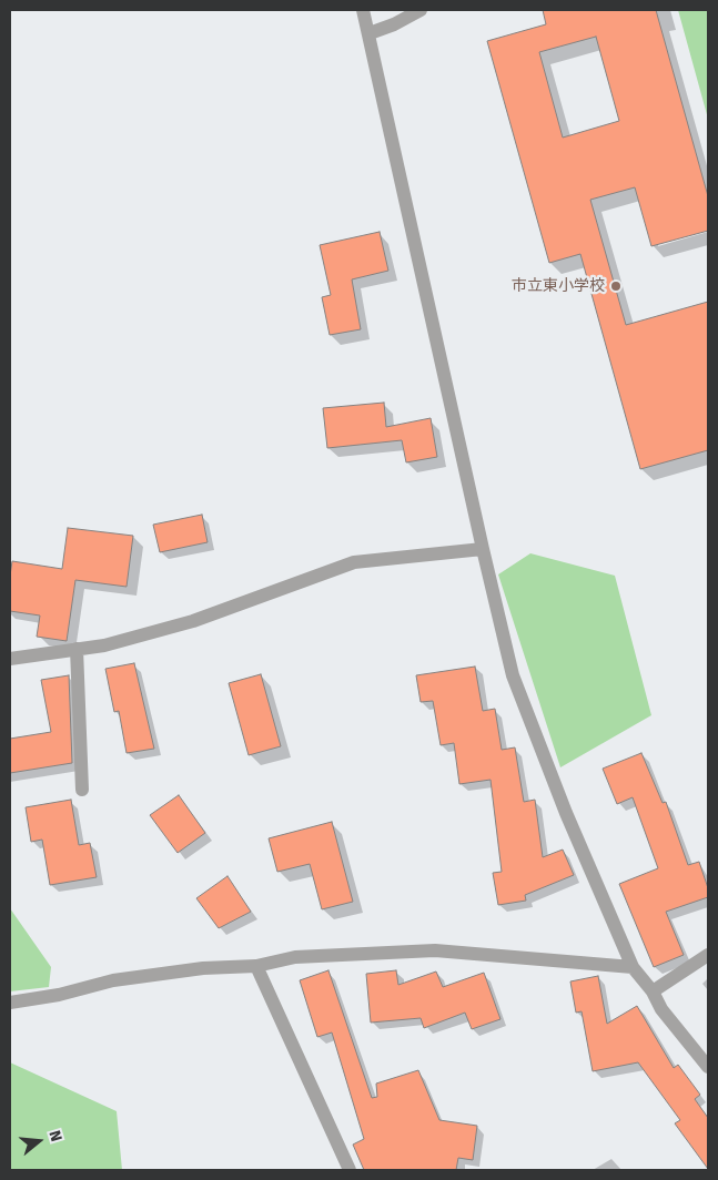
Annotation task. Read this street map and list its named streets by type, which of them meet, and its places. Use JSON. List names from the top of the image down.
{
  "places": ["市立東小学校"],
  "north": "right"
}
